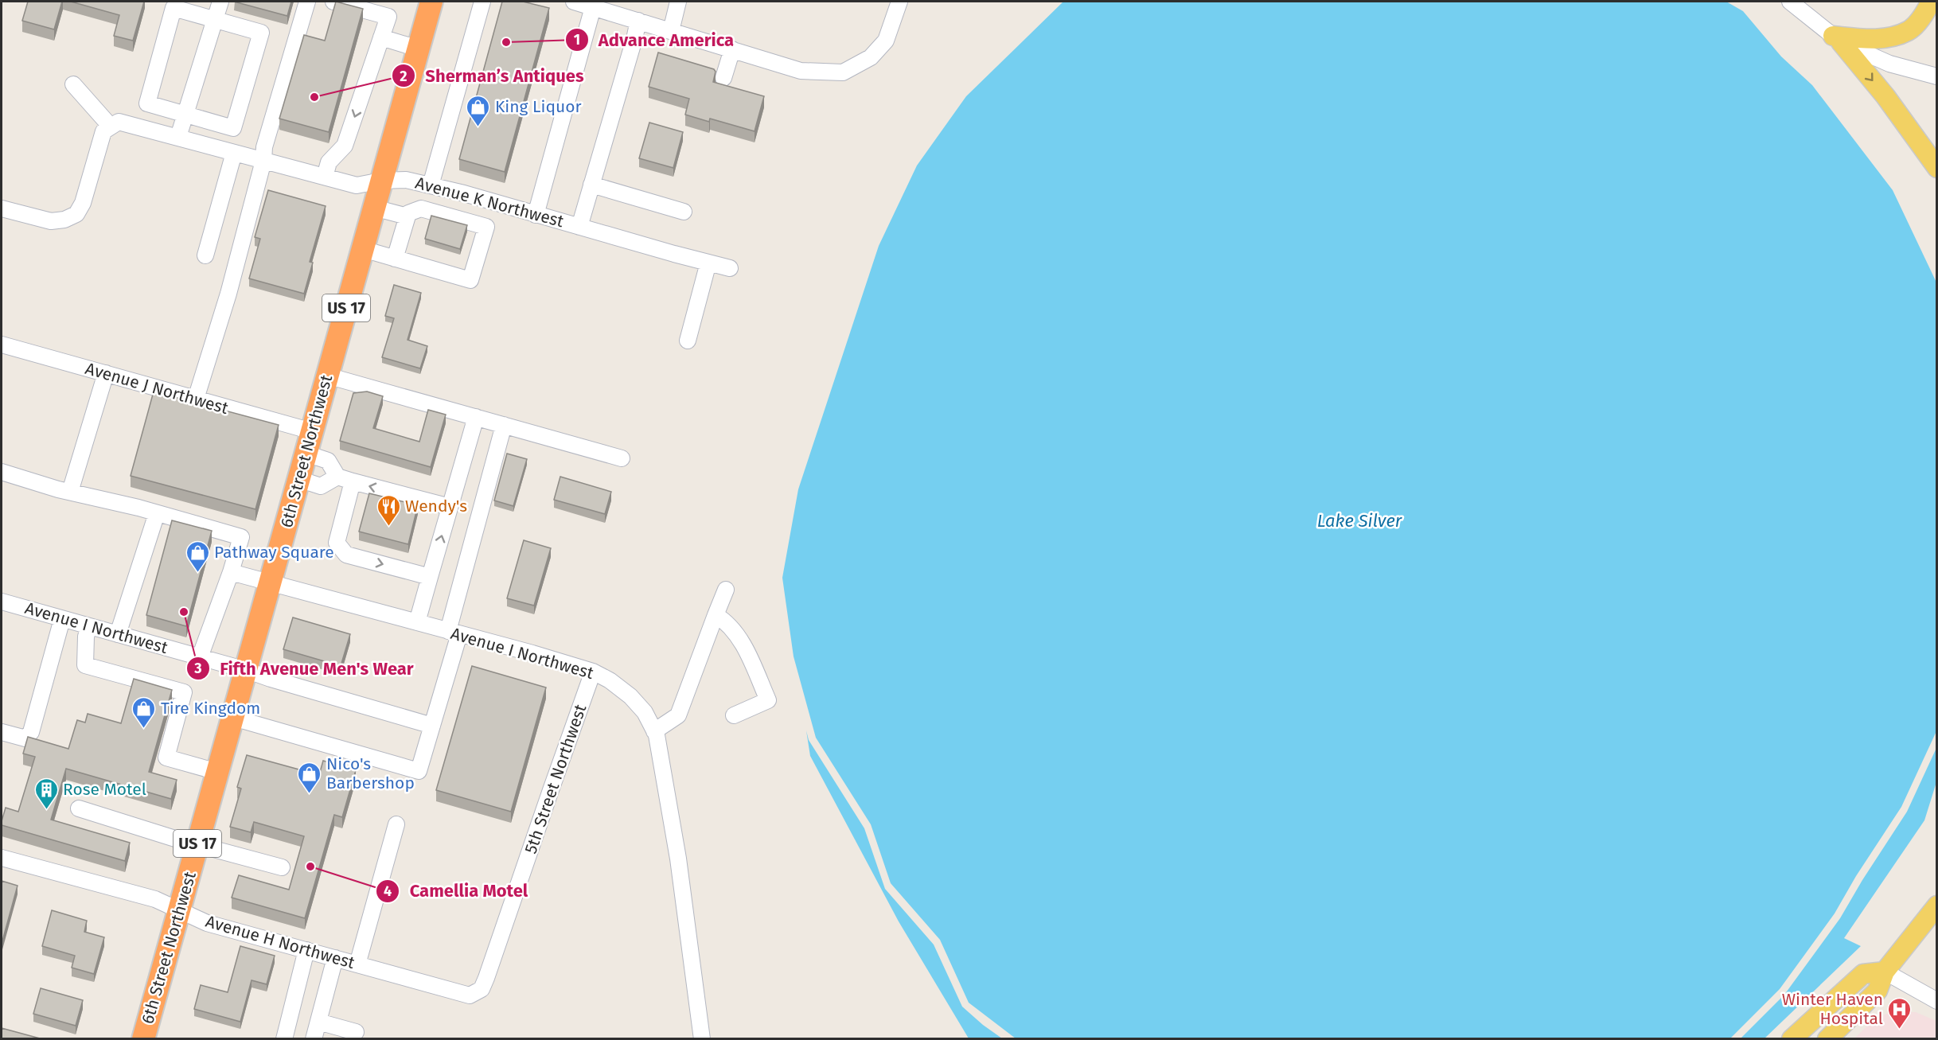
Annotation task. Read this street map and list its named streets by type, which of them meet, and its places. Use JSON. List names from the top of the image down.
{
  "streets": {
    "highway": ["US 17", "6th Street Northwest"],
    "street": [
      "Avenue K Northwest",
      "Avenue J Northwest",
      "Avenue I Northwest",
      "5th Street Northwest",
      "Avenue H Northwest"
    ]
  },
  "crossings": [
    ["Avenue K Northwest", "6th Street Northwest"],
    ["Avenue J Northwest", "6th Street Northwest"],
    ["6th Street Northwest", "Avenue I Northwest"],
    ["6th Street Northwest", "Avenue H Northwest"],
    ["Avenue I Northwest", "5th Street Northwest"],
    ["5th Street Northwest", "Avenue H Northwest"]
  ],
  "water": ["Lake Silver"],
  "places": {
    "other": [
      "Advance America",
      "Sherman’s Antiques",
      "Fifth Avenue Men's Wear",
      "Camellia Motel"
    ],
    "shop": [
      "King Liquor",
      "Pathway Square",
      "Tire Kingdom",
      "Nico's Barbershop"
    ],
    "restaurant": ["Wendy's"],
    "building": ["Rose Motel"],
    "hospital": ["Winter Haven Hospital"]
  }
}
